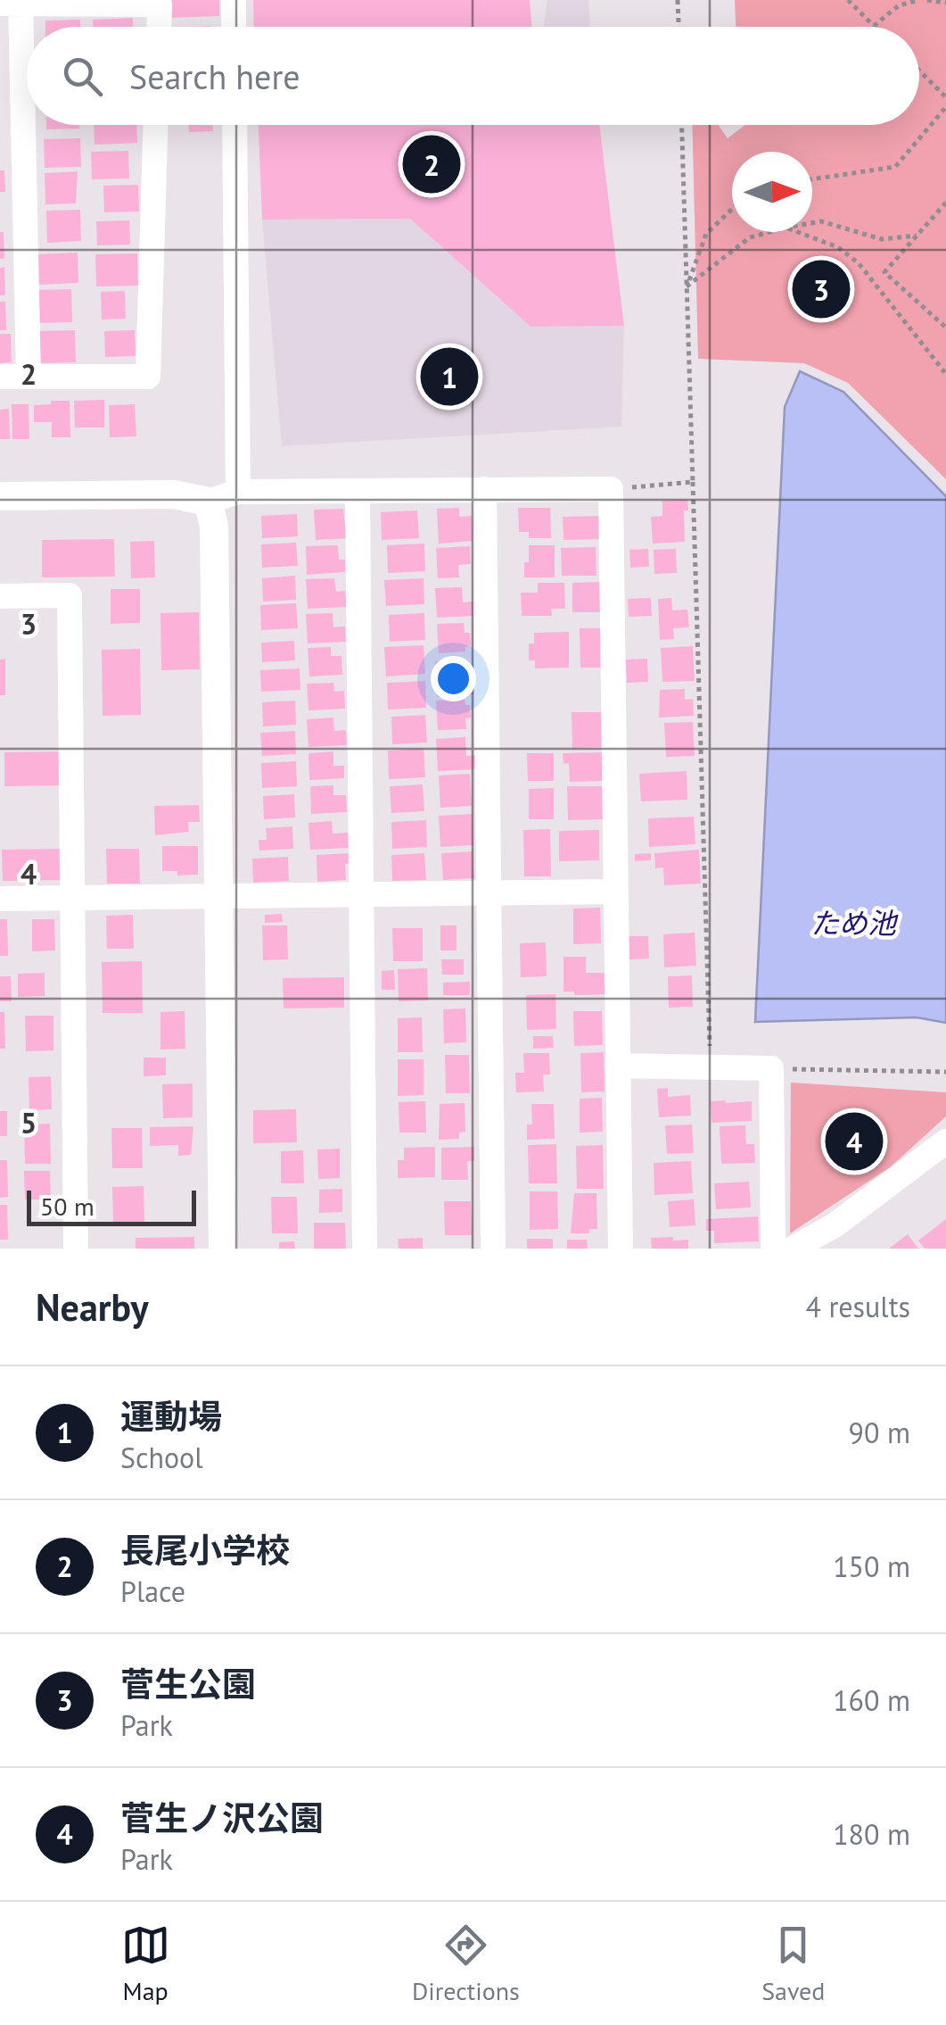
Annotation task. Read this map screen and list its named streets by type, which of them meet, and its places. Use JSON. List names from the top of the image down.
{
  "water": ["ため池"],
  "scale_bar": "50 m",
  "north": "right",
  "page": {
    "search": "Search here",
    "pins": [
      "2",
      "3",
      "1",
      "4"
    ],
    "scale": "50 m",
    "heading": ["Nearby", "4 results"],
    "list": [
      {
        "mark": "1",
        "name": "運動場",
        "note": "School",
        "value": "90 m"
      },
      {
        "mark": "2",
        "name": "長尾小学校",
        "note": "Place",
        "value": "150 m"
      },
      {
        "mark": "3",
        "name": "菅生公園",
        "note": "Park",
        "value": "160 m"
      },
      {
        "mark": "4",
        "name": "菅生ノ沢公園",
        "note": "Park",
        "value": "180 m"
      }
    ],
    "nav": ["Map", "Directions", "Saved"]
  },
  "grid": {
    "rows": [
      "2",
      "3",
      "4",
      "5"
    ]
  }
}
